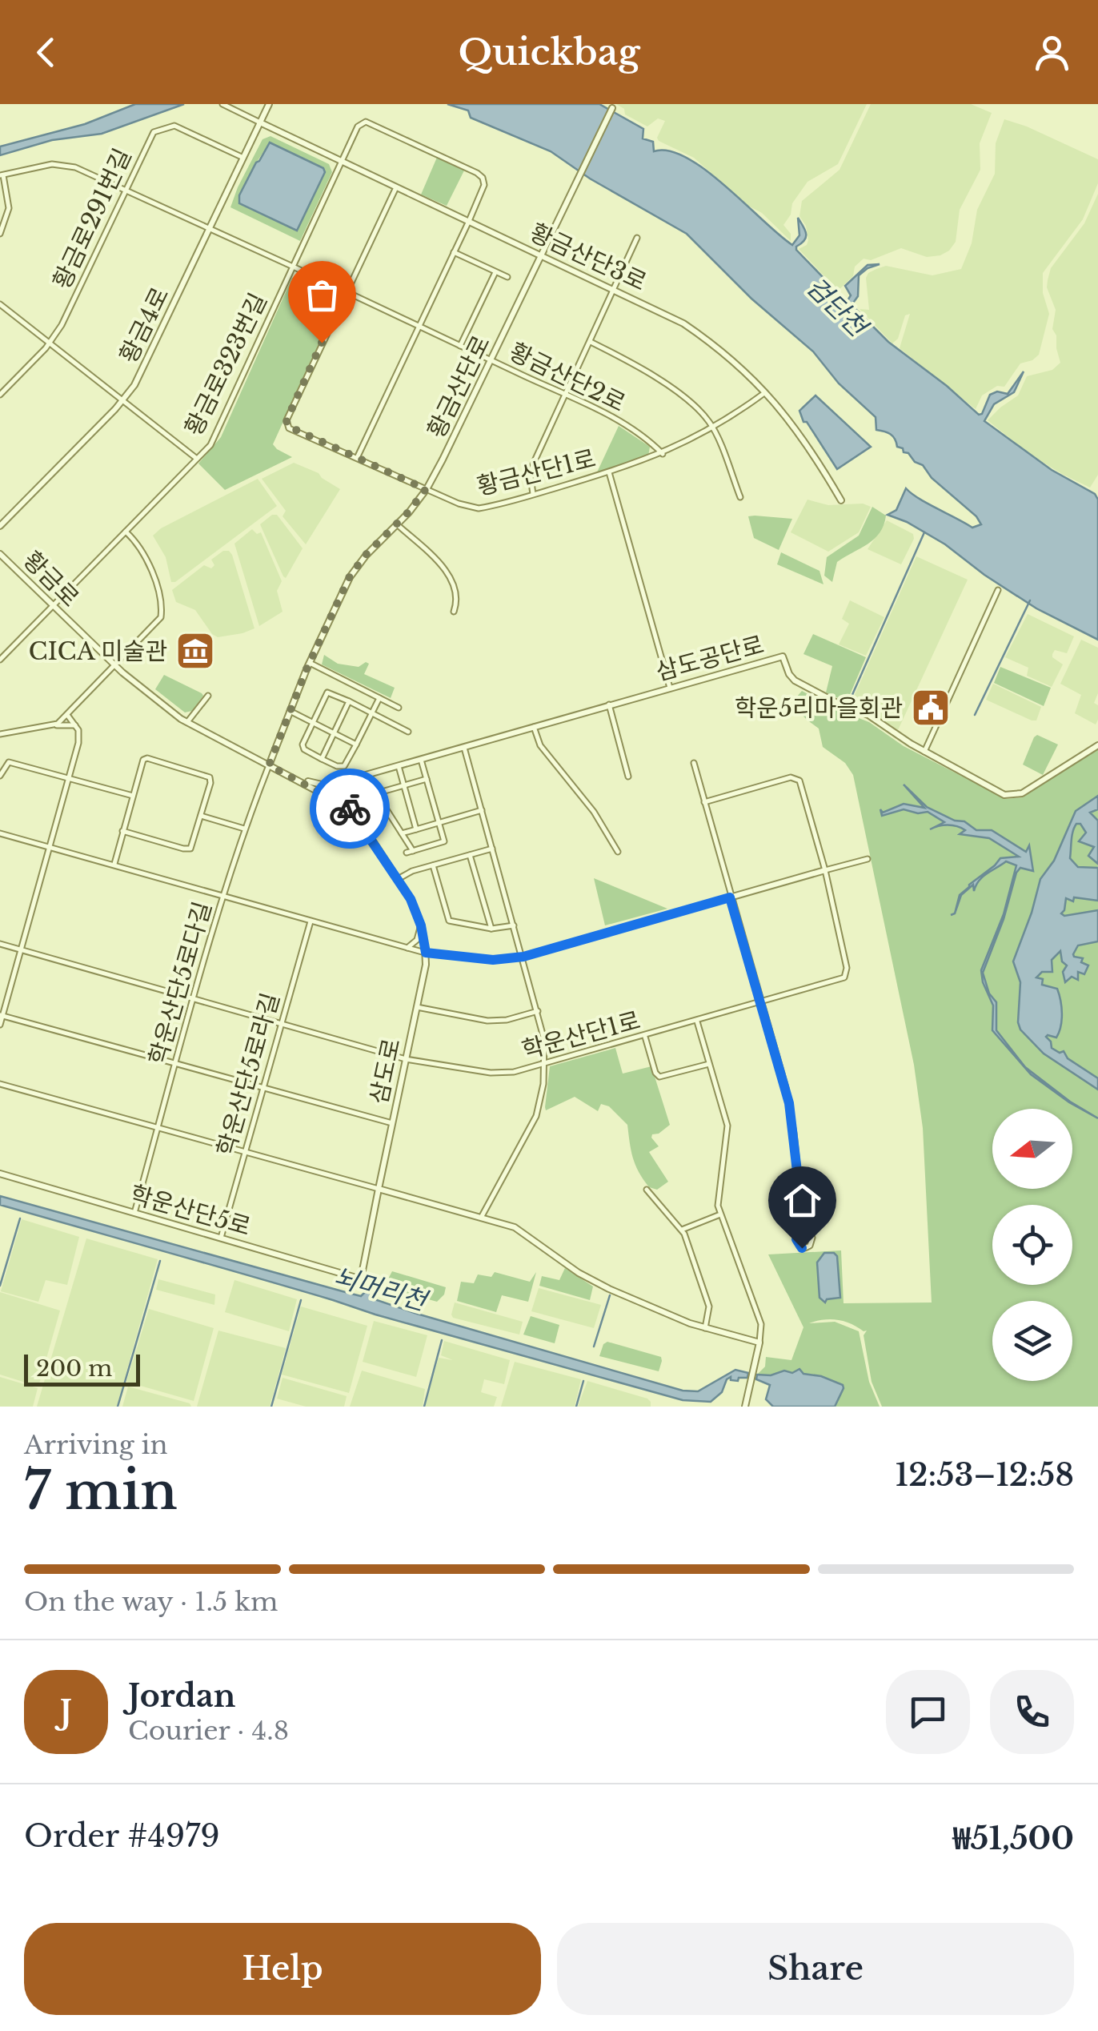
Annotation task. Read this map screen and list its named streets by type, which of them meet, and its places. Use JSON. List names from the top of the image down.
{
  "streets": {
    "street": [
      "황금로291번길",
      "황금산단3로",
      "황금4로",
      "황금로323번길",
      "황금산단2로",
      "황금산단로",
      "황금산단1로",
      "황금로",
      "삼도공단로",
      "학운산단5로다길",
      "학운산단1로",
      "삼도로",
      "학운산단5로라길",
      "학운산단5로"
    ]
  },
  "crossings": [
    ["황금로291번길", "황금4로"],
    ["황금산단3로", "황금4로"],
    ["황금산단3로", "황금산단로"],
    ["황금산단3로", "황금산단1로"],
    ["황금로323번길", "황금산단2로"],
    ["황금로323번길", "황금로"],
    ["황금산단2로", "황금산단로"],
    ["황금산단2로", "황금산단1로"],
    ["황금산단로", "황금산단1로"],
    ["황금산단로", "학운산단5로다길"],
    ["황금산단로", "삼도로"],
    ["황금로", "삼도로"],
    ["삼도공단로", "삼도로"],
    ["학운산단5로다길", "학운산단1로"],
    ["학운산단5로다길", "삼도로"],
    ["학운산단5로다길", "학운산단5로"],
    ["학운산단1로", "삼도로"],
    ["학운산단1로", "학운산단5로라길"],
    ["삼도로", "학운산단5로"],
    ["학운산단5로라길", "학운산단5로"]
  ],
  "water": ["검단천", "뇌머리천"],
  "places": {
    "museum": ["CICA 미술관"],
    "public building": ["학운5리마을회관"]
  },
  "scale_bar": "200 m",
  "north": "left",
  "page": {
    "header": "Quickbag",
    "scale": "200 m",
    "heading": ["7 min", "Arriving in", "12:53–12:58"],
    "panel": [
      "Jordan",
      "Courier · 4.8",
      "Order #4979",
      "₩51,500"
    ],
    "bar": "On the way · 1.5 km",
    "round": "J",
    "buttons": ["Help", "Share"]
  }
}
